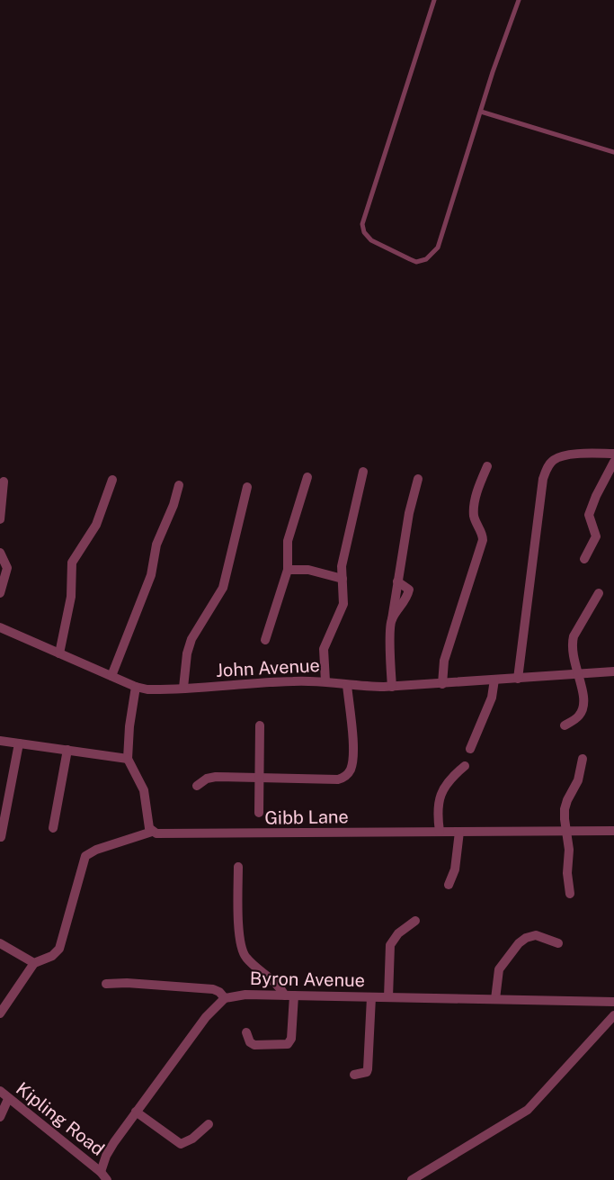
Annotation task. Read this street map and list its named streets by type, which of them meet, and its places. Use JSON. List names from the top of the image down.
{
  "streets": {
    "street": [
      "John Avenue",
      "Gibb Lane",
      "Byron Avenue",
      "Kipling Road"
    ]
  }
}
